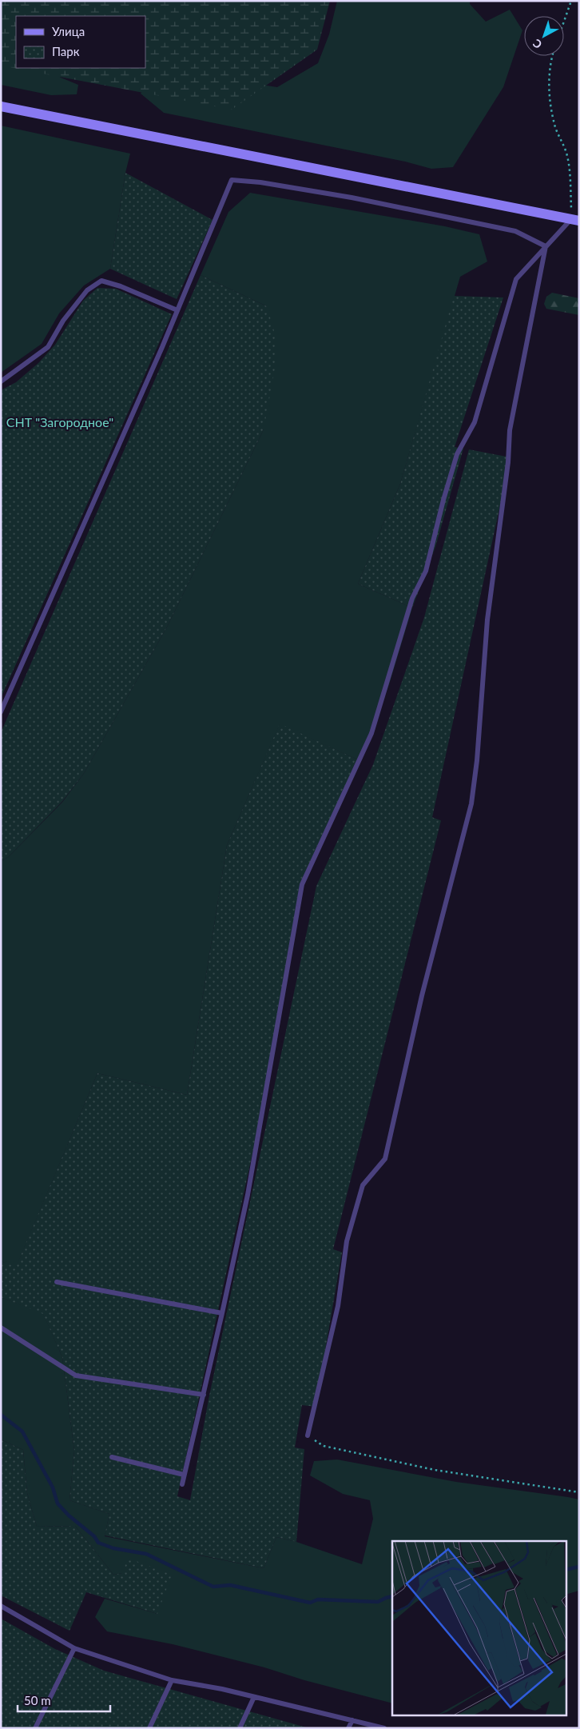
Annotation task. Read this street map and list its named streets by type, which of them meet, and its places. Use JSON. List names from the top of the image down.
{
  "parks": ["СНТ \"Загородное\""],
  "legend": ["Улица", "Парк"],
  "scale_bar": "50 m",
  "north": "bottom left"
}
